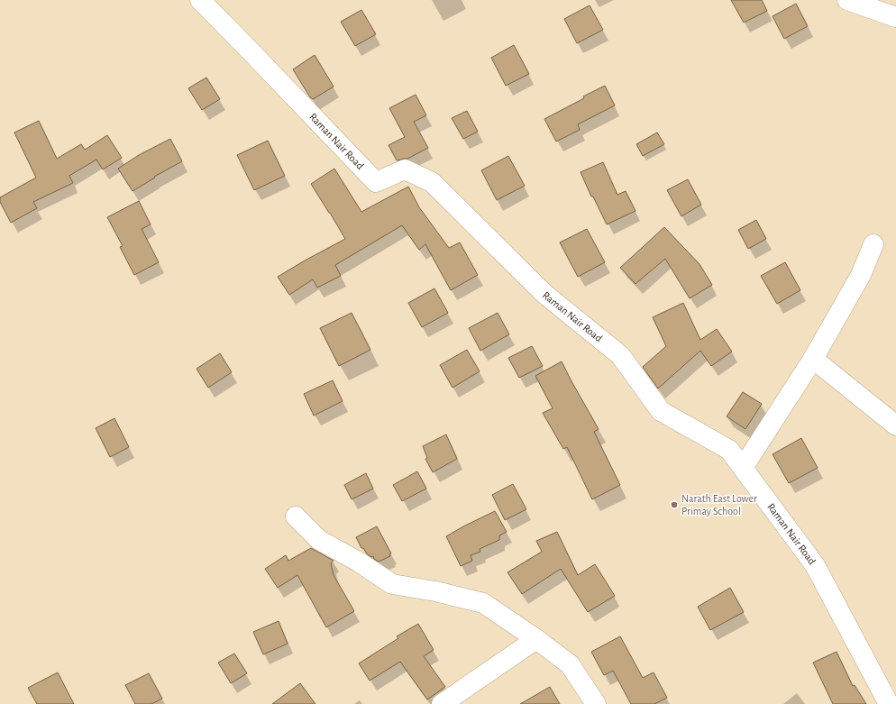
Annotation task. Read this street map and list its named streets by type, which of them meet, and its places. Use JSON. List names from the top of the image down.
{
  "streets": {
    "street": ["Raman Nair Road"]
  },
  "places": ["Narath East Lower Primay School"]
}
